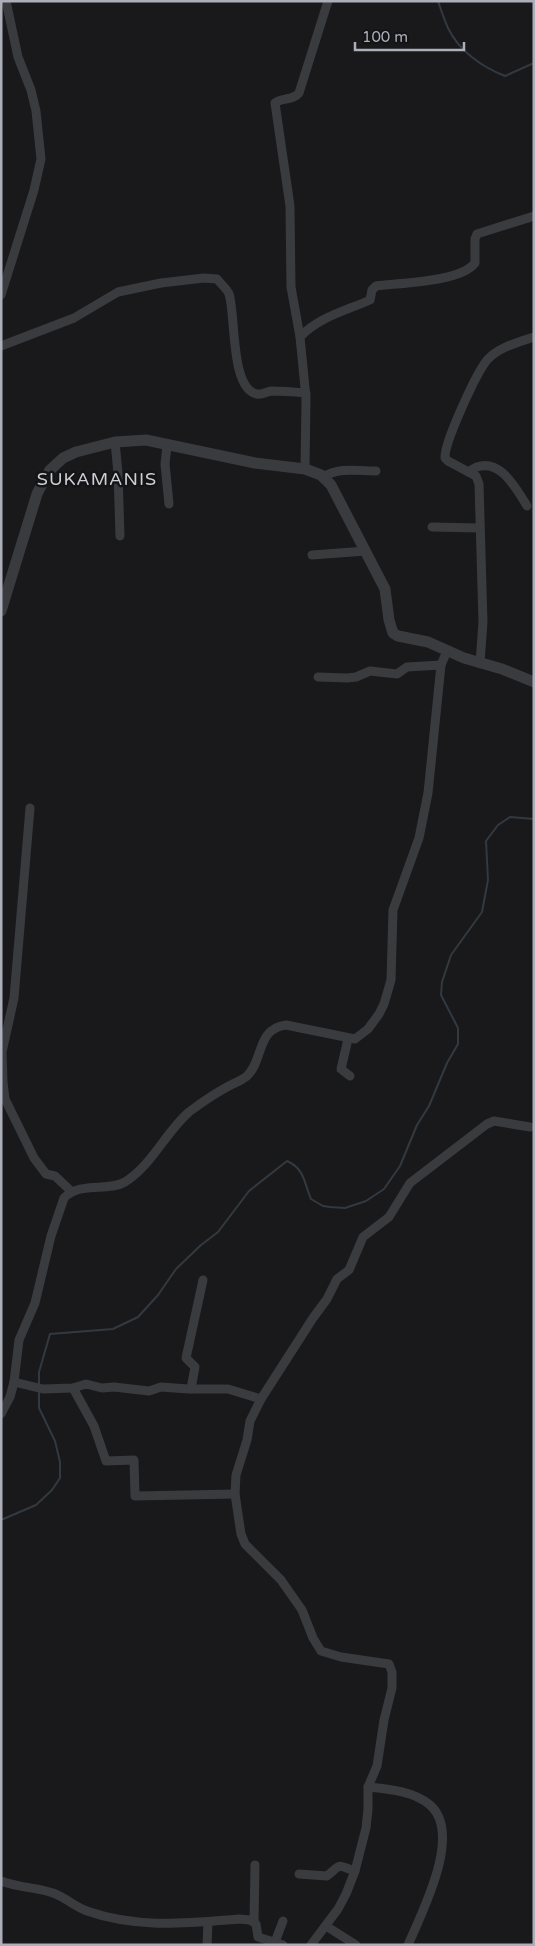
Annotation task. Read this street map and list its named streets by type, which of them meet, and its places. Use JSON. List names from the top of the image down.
{
  "districts": ["SUKAMANIS"],
  "scale_bar": "100 m"
}
